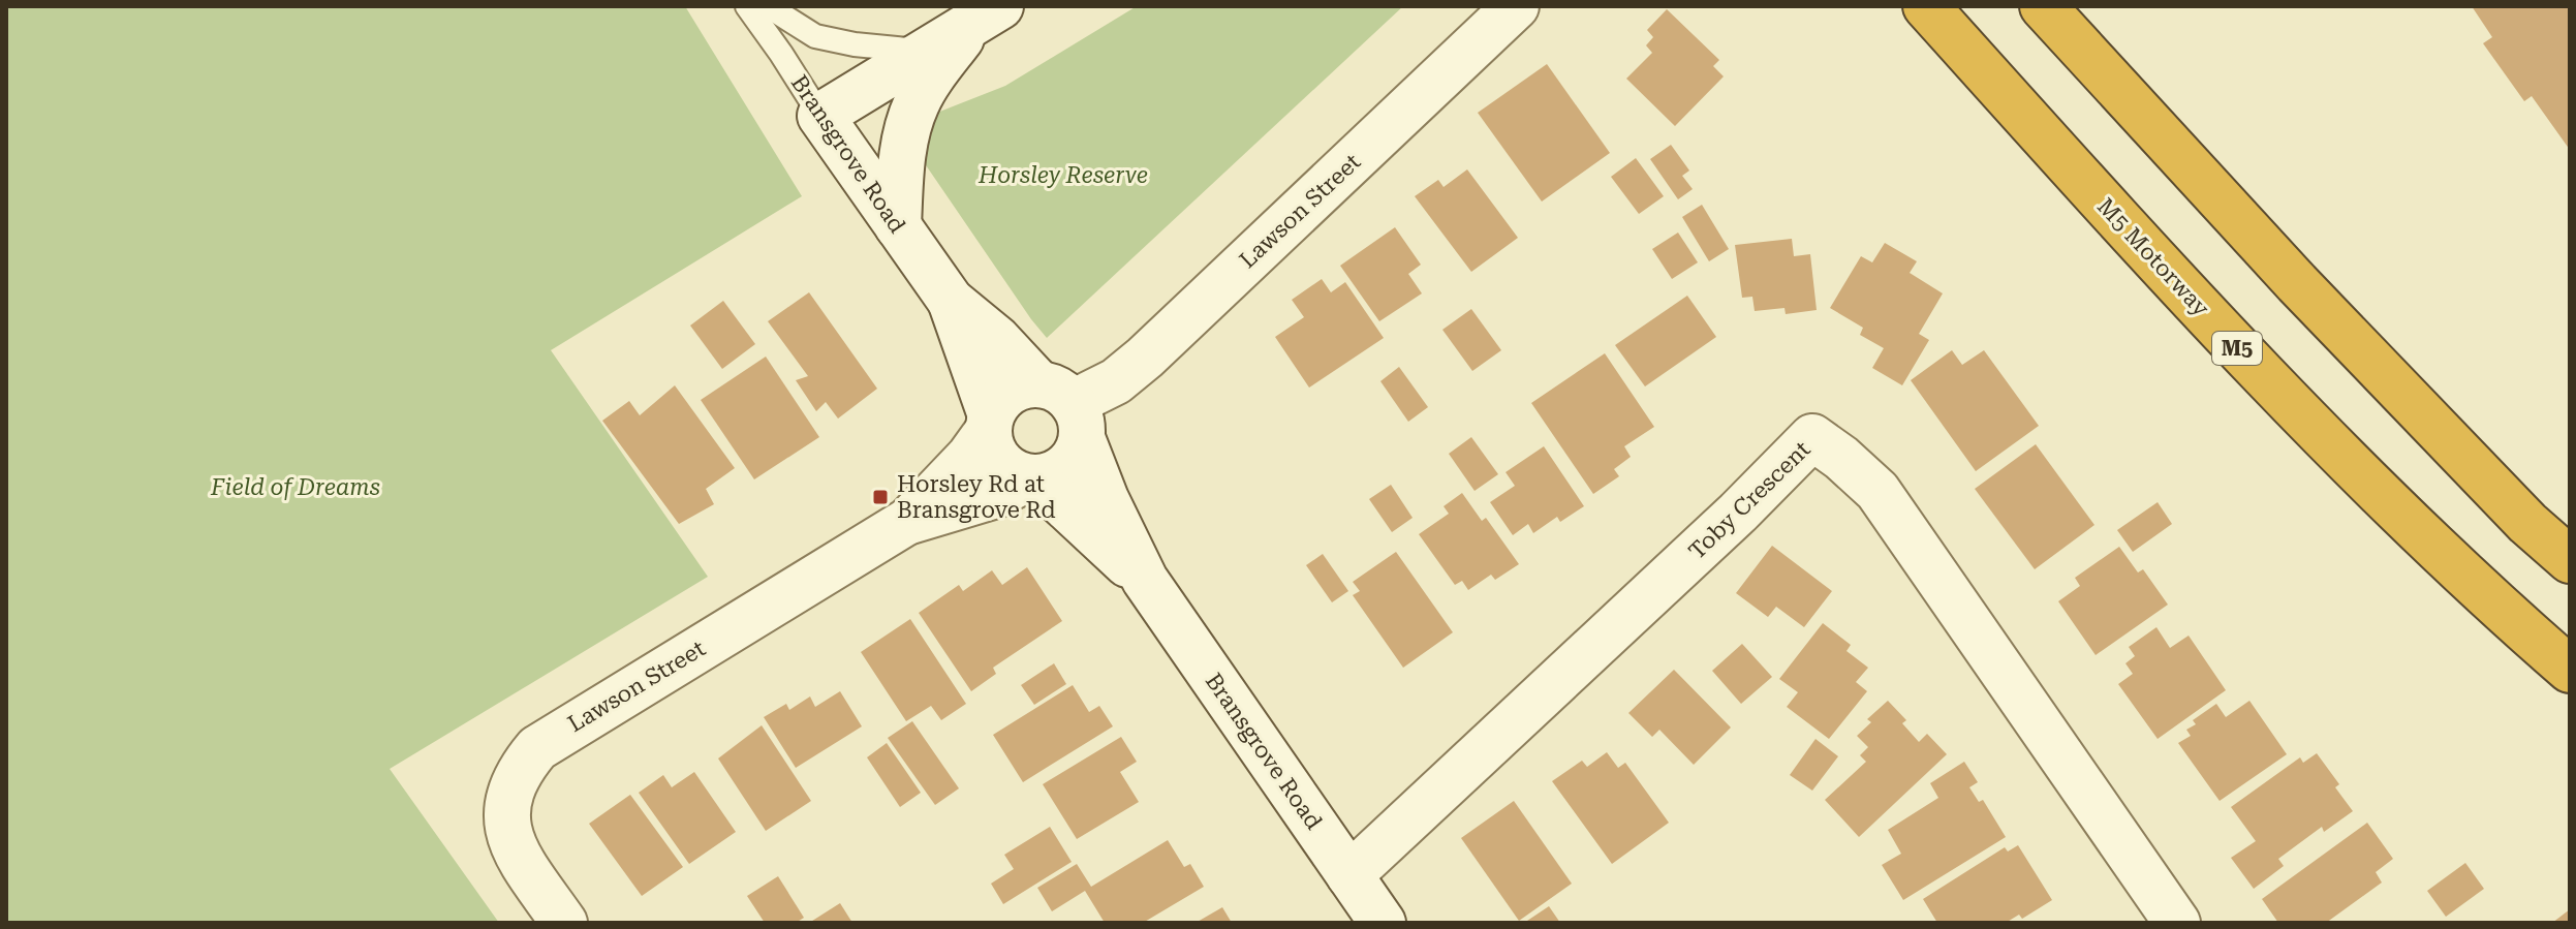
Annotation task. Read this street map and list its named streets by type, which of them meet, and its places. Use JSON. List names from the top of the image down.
{
  "streets": {
    "highway": ["M5 Motorway", "M5"],
    "street": ["Bransgrove Road", "Lawson Street", "Toby Crescent"]
  },
  "crossings": [
    ["Bransgrove Road", "Lawson Street"],
    ["Bransgrove Road", "Toby Crescent"]
  ],
  "parks": ["Horsley Reserve", "Field of Dreams"],
  "places": {
    "transit": ["Horsley Rd at Bransgrove Rd"]
  }
}
